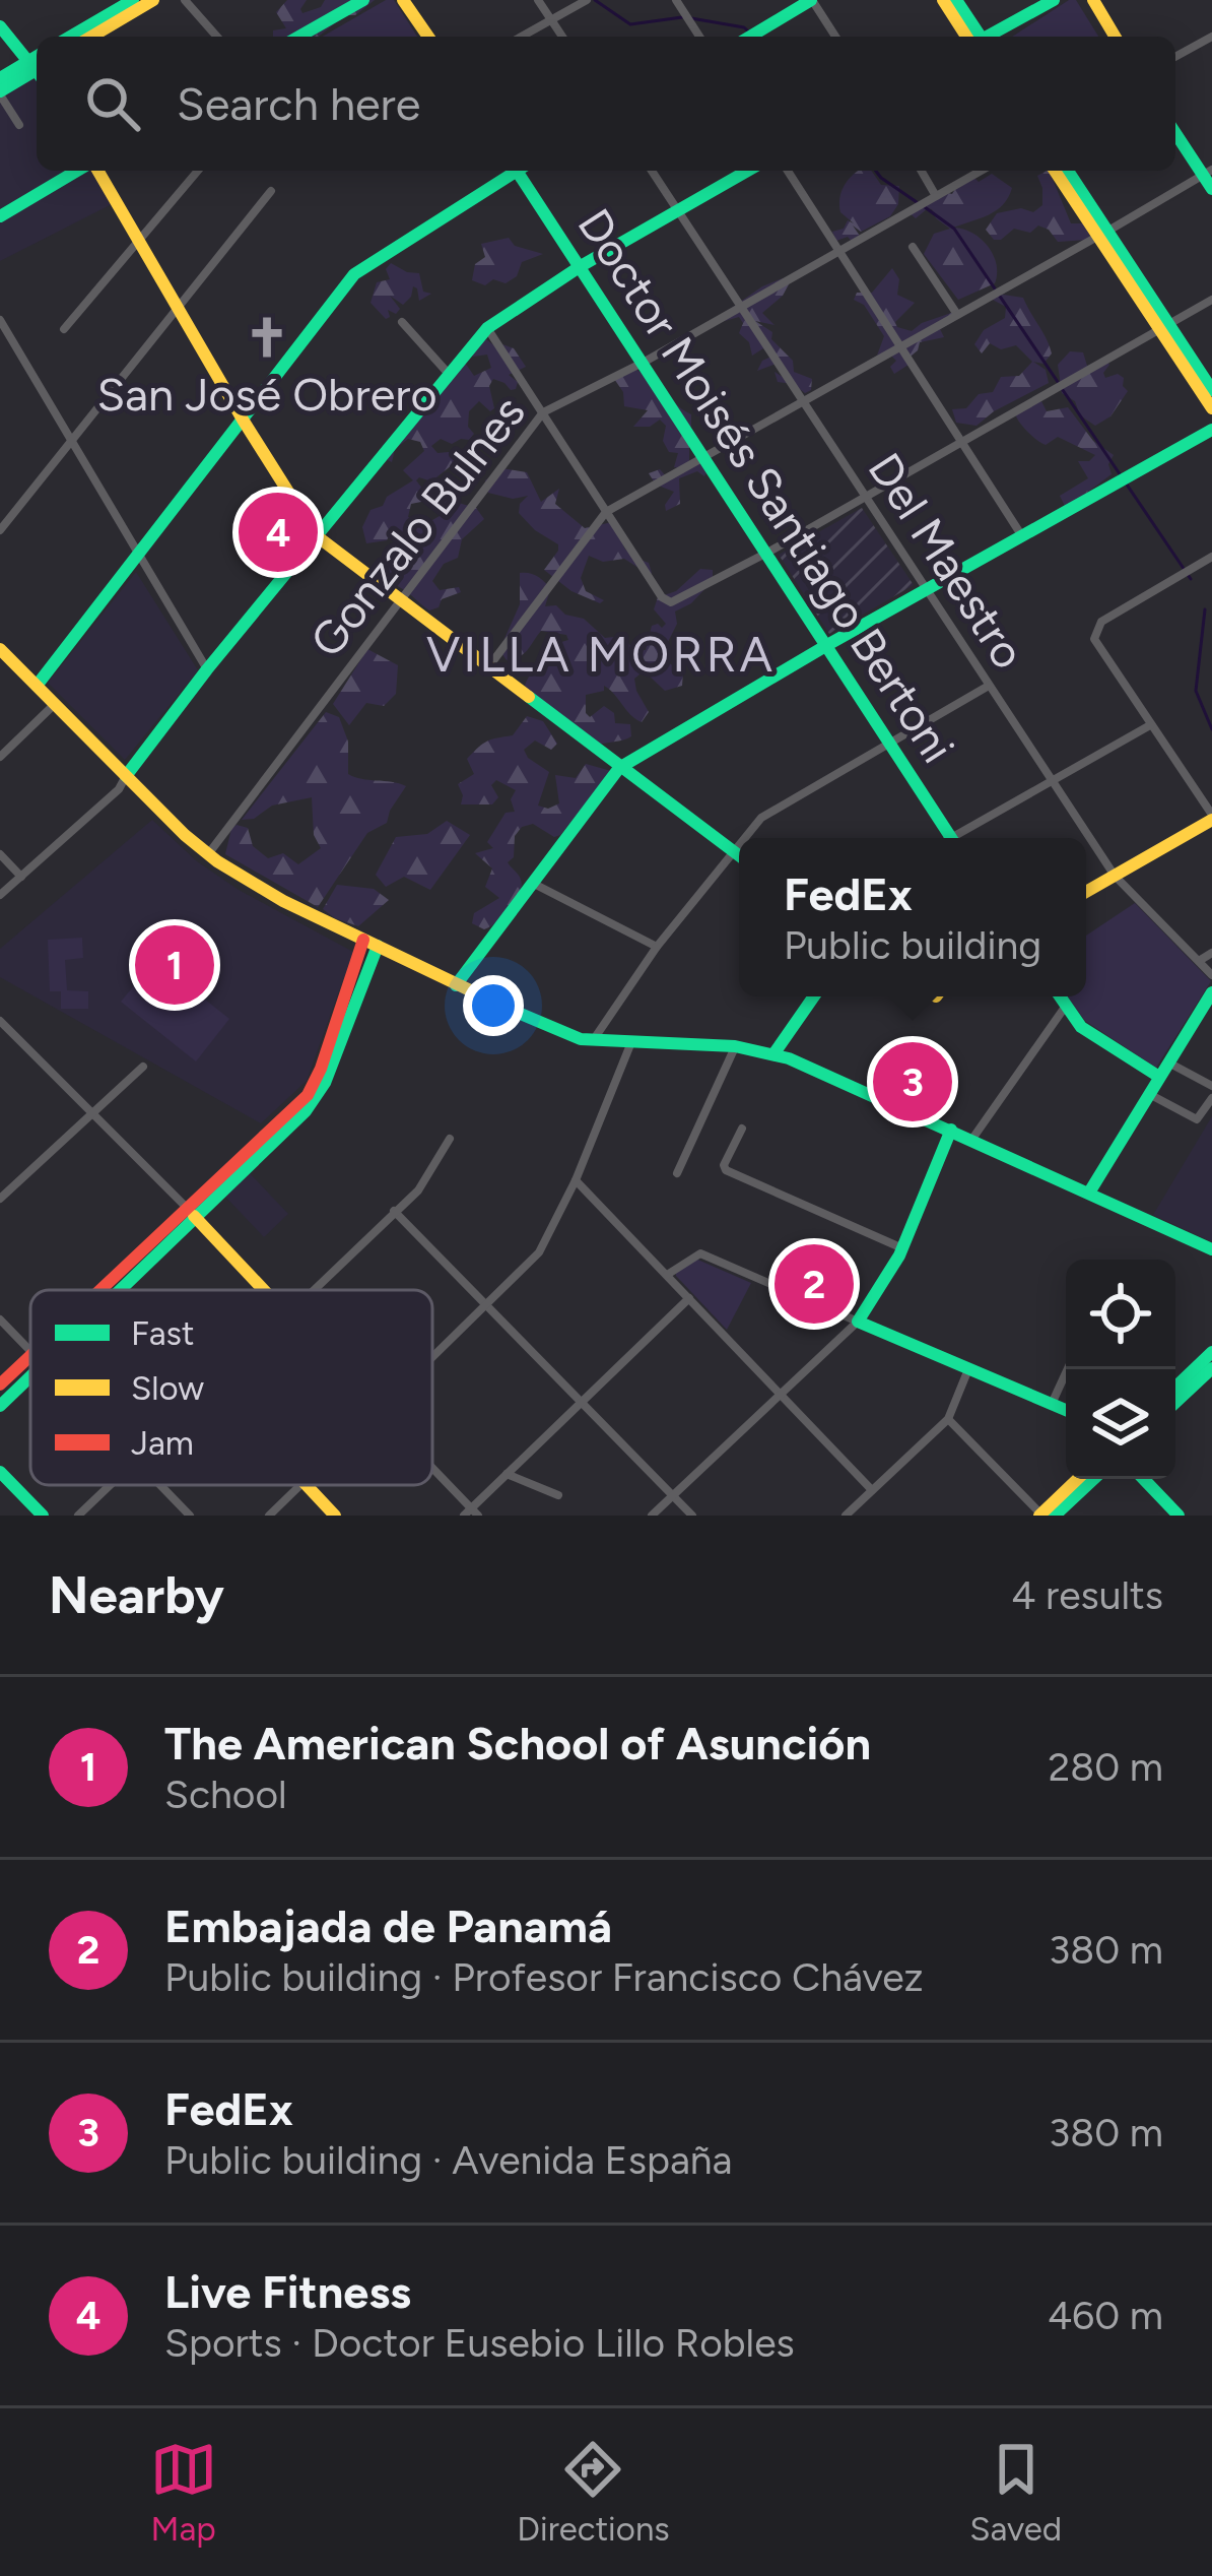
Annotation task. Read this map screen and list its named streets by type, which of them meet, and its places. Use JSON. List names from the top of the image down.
{
  "streets": {
    "main road": ["Doctor Moisés Santiago Bertoni"],
    "street": ["Gonzalo Bulnes", "Del Maestro"]
  },
  "crossings": [
    ["Doctor Moisés Santiago Bertoni", "Gonzalo Bulnes"],
    ["Gonzalo Bulnes", "Del Maestro"]
  ],
  "districts": ["VILLA MORRA"],
  "places": {
    "church": ["San José Obrero"]
  },
  "legend": ["Fast", "Slow", "Jam"],
  "page": {
    "search": "Search here",
    "pins": [
      "4",
      "1",
      "3",
      "2"
    ],
    "popup": ["FedEx", "Public building"],
    "heading": ["Nearby", "4 results"],
    "list": [
      {
        "mark": "1",
        "name": "The American School of Asunción",
        "note": "School",
        "value": "280 m"
      },
      {
        "mark": "2",
        "name": "Embajada de Panamá",
        "note": "Public building · Profesor Francisco Chávez",
        "value": "380 m"
      },
      {
        "mark": "3",
        "name": "FedEx",
        "note": "Public building · Avenida España",
        "value": "380 m"
      },
      {
        "mark": "4",
        "name": "Live Fitness",
        "note": "Sports · Doctor Eusebio Lillo Robles",
        "value": "460 m"
      }
    ],
    "nav": ["Map", "Directions", "Saved"]
  }
}
